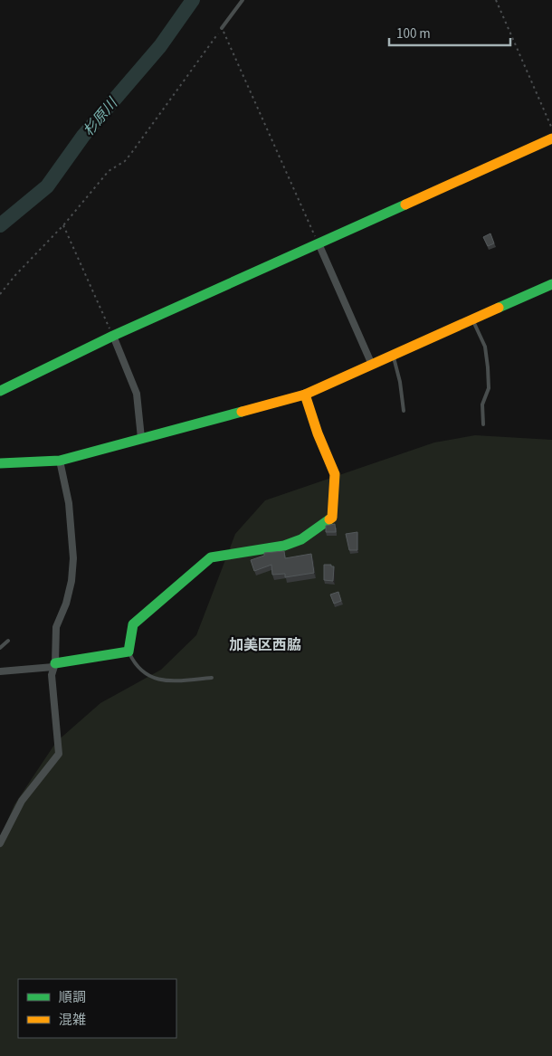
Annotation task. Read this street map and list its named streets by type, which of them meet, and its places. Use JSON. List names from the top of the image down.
{
  "districts": ["加美区西脇"],
  "water": ["杉原川"],
  "legend": ["順調", "混雑"],
  "scale_bar": "100 m"
}
